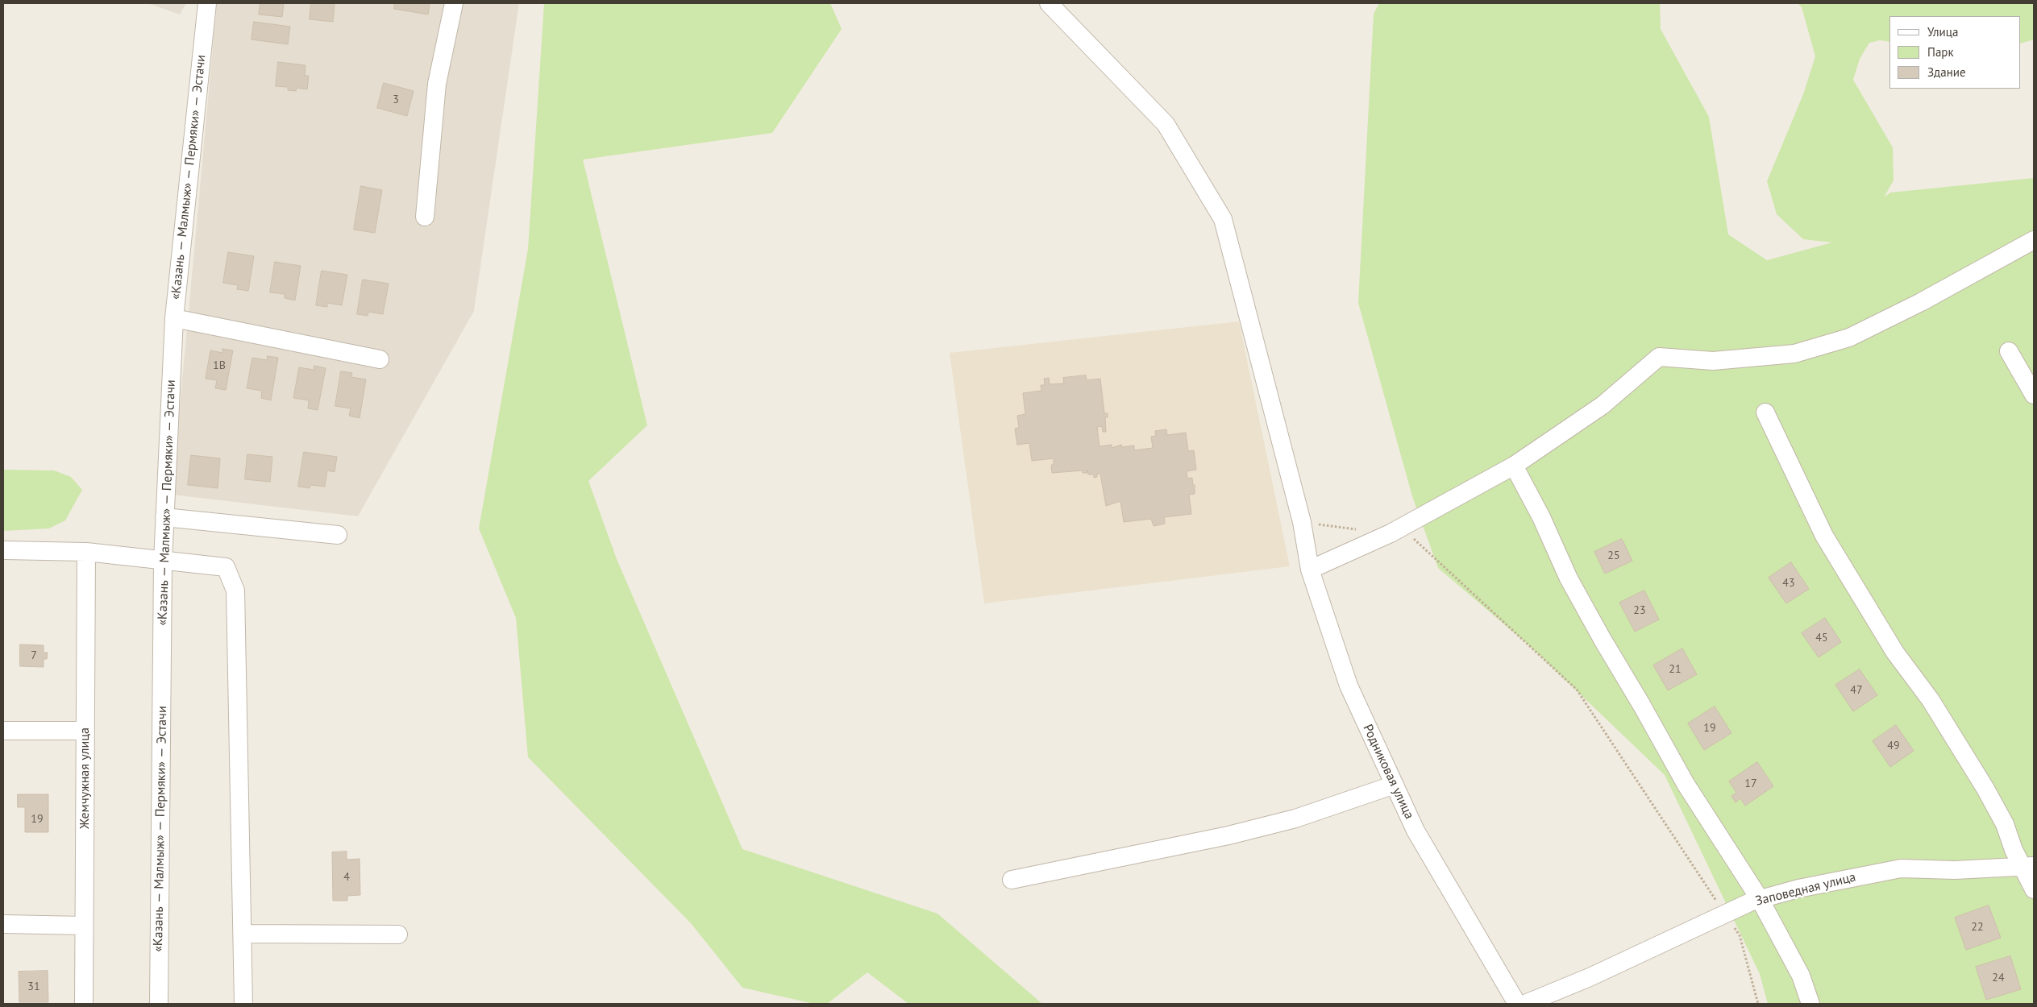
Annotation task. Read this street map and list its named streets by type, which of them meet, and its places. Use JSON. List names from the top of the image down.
{
  "streets": {
    "street": [
      "«Казань — Малмыж» — Пермяки» — Эстачи",
      "Родниковая улица",
      "Жемчужная улица",
      "Заповедная улица"
    ]
  },
  "house_numbers": [
    "3",
    "1В",
    "25",
    "43",
    "23",
    "45",
    "7",
    "21",
    "47",
    "19",
    "49",
    "17",
    "19",
    "4",
    "22",
    "24",
    "31"
  ],
  "legend": ["Улица", "Парк", "Здание"]
}
